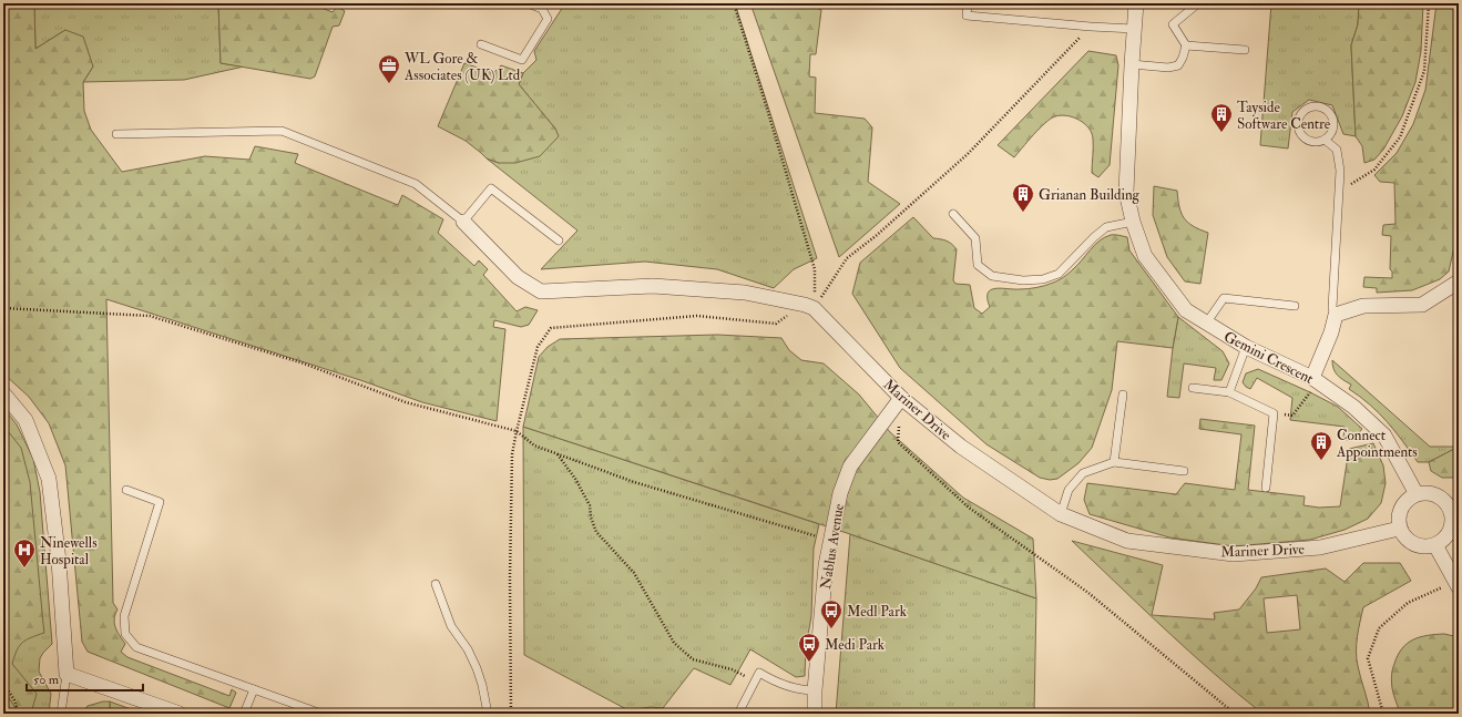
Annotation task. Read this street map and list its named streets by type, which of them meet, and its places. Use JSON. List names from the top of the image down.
{
  "streets": {
    "street": ["Gemini Crescent", "Mariner Drive", "Nablus Avenue"]
  },
  "crossings": [
    ["Gemini Crescent", "Mariner Drive"],
    ["Mariner Drive", "Nablus Avenue"]
  ],
  "places": {
    "office": ["WL Gore & Associates (UK) Ltd"],
    "building": ["Tayside Software Centre", "Grianan Building", "Connect Appointments"],
    "hospital": ["Ninewells Hospital"],
    "bus stop": ["Medl Park", "Medi Park"]
  },
  "scale_bar": "50 m"
}
